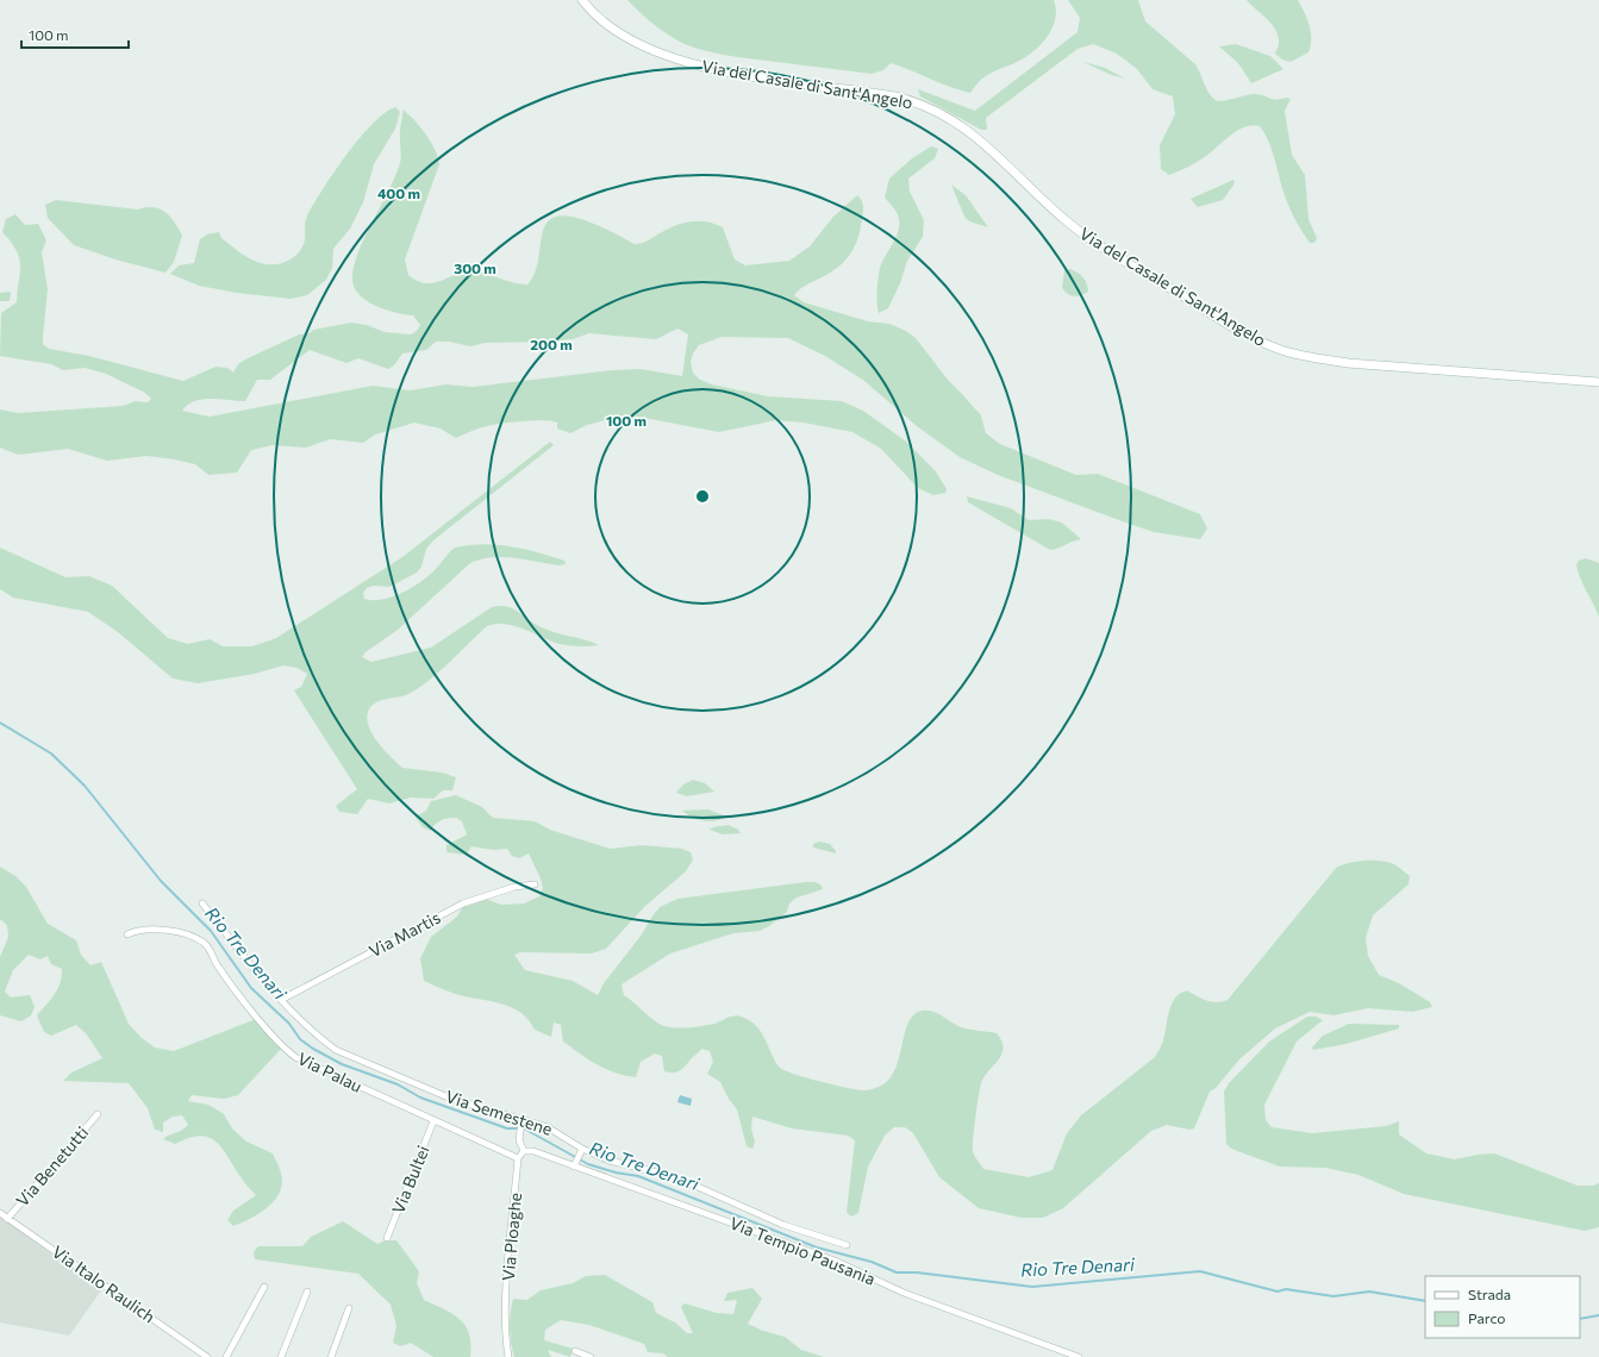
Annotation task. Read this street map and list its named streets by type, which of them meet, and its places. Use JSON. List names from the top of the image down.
{
  "streets": {
    "main road": ["Via del Casale di Sant'Angelo"],
    "street": [
      "Via Martis",
      "Via Palau",
      "Via Semestene",
      "Via Benetutti",
      "Via Bultei",
      "Via Ploaghe",
      "Via Tempio Pausania",
      "Via Italo Raulich"
    ]
  },
  "crossings": [
    ["Via Martis", "Via Semestene"],
    ["Via Palau", "Via Bultei"],
    ["Via Palau", "Via Ploaghe"],
    ["Via Benetutti", "Via Italo Raulich"]
  ],
  "water": ["Rio Tre Denari"],
  "legend": ["Strada", "Parco"],
  "scale_bar": "100 m",
  "rings": [
    "400 m",
    "300 m",
    "200 m",
    "100 m"
  ]
}
